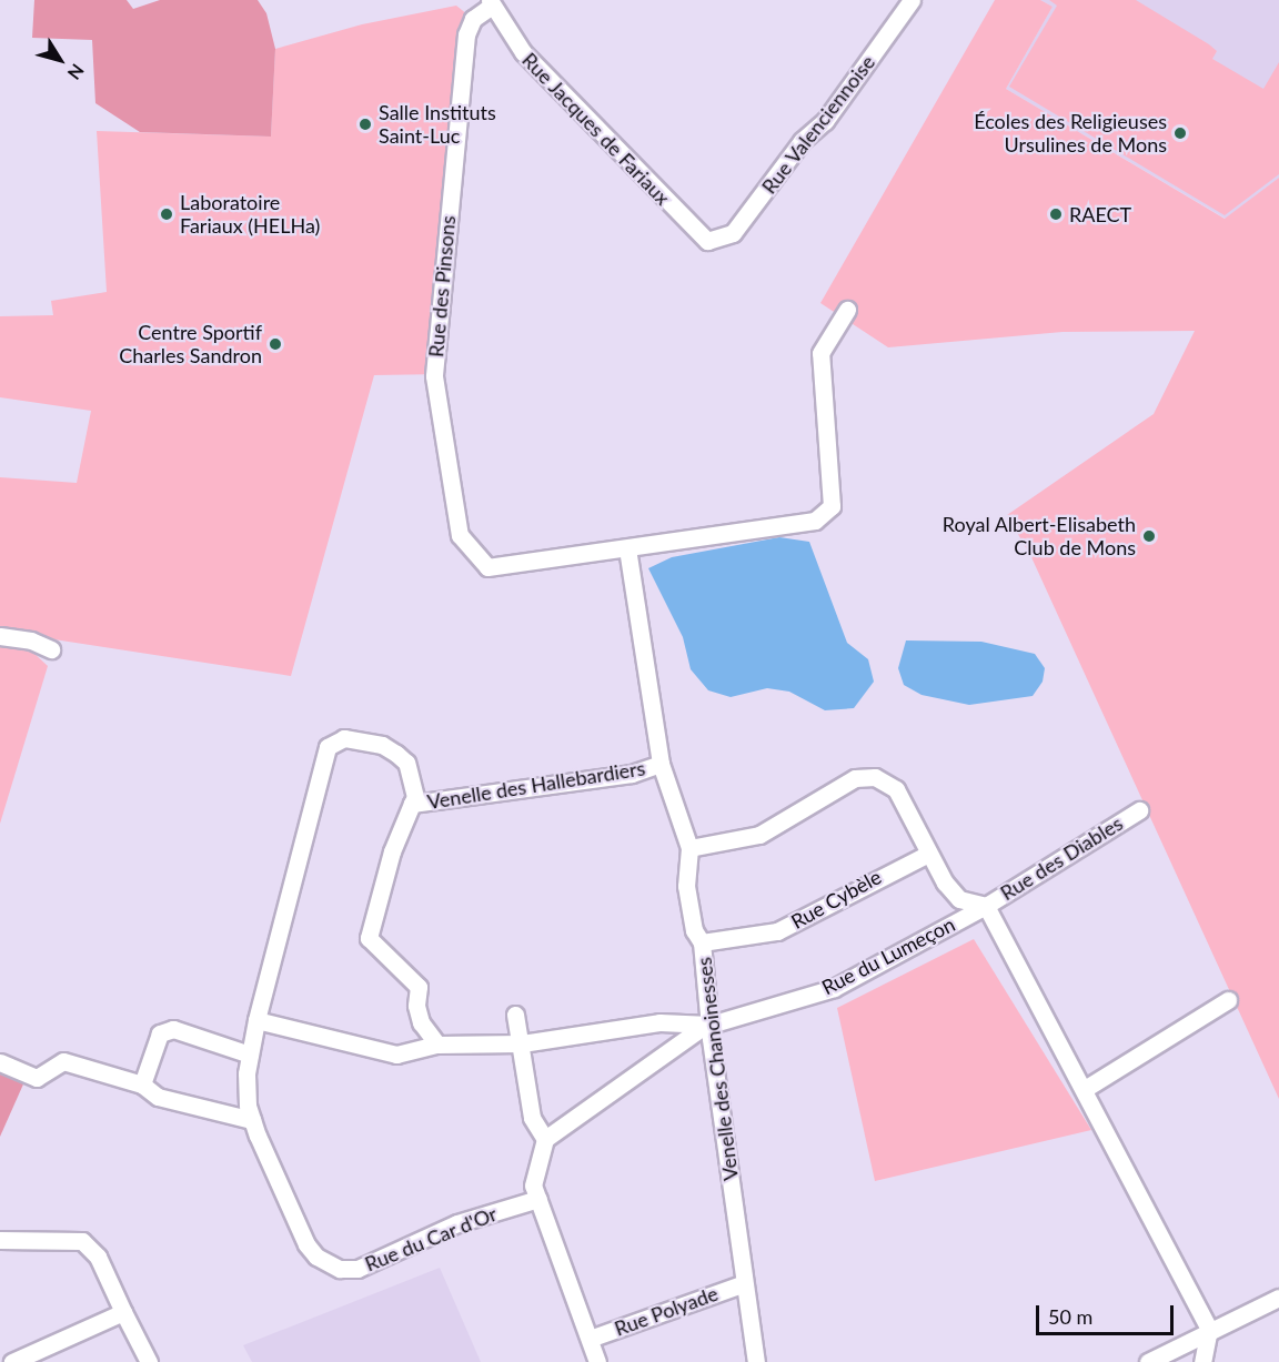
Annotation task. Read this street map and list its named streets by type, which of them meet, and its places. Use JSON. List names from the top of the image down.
{
  "streets": {
    "street": [
      "Rue Valenciennoise",
      "Rue Jacques de Fariaux",
      "Rue des Pinsons",
      "Venelle des Hallebardiers",
      "Rue des Diables",
      "Rue Cybèle",
      "Rue du Lumeçon",
      "Venelle des Chanoinesses",
      "Rue du Car d'Or",
      "Rue Polyade"
    ]
  },
  "crossings": [
    ["Rue Valenciennoise", "Rue Jacques de Fariaux"],
    ["Rue Jacques de Fariaux", "Rue des Pinsons"],
    ["Rue des Pinsons", "Venelle des Chanoinesses"],
    ["Venelle des Hallebardiers", "Venelle des Chanoinesses"],
    ["Venelle des Hallebardiers", "Rue du Car d'Or"],
    ["Rue des Diables", "Rue Cybèle"],
    ["Rue des Diables", "Rue du Lumeçon"],
    ["Rue des Diables", "Venelle des Chanoinesses"],
    ["Rue Cybèle", "Venelle des Chanoinesses"],
    ["Rue du Lumeçon", "Venelle des Chanoinesses"],
    ["Venelle des Chanoinesses", "Rue Polyade"]
  ],
  "places": [
    "Salle Instituts Saint-Luc",
    "Écoles des Religieuses Ursulines de Mons",
    "Laboratoire Fariaux (HELHa)",
    "RAECT",
    "Centre Sportif Charles Sandron",
    "Royal Albert-Elisabeth Club de Mons"
  ],
  "scale_bar": "50 m",
  "north": "bottom right"
}
